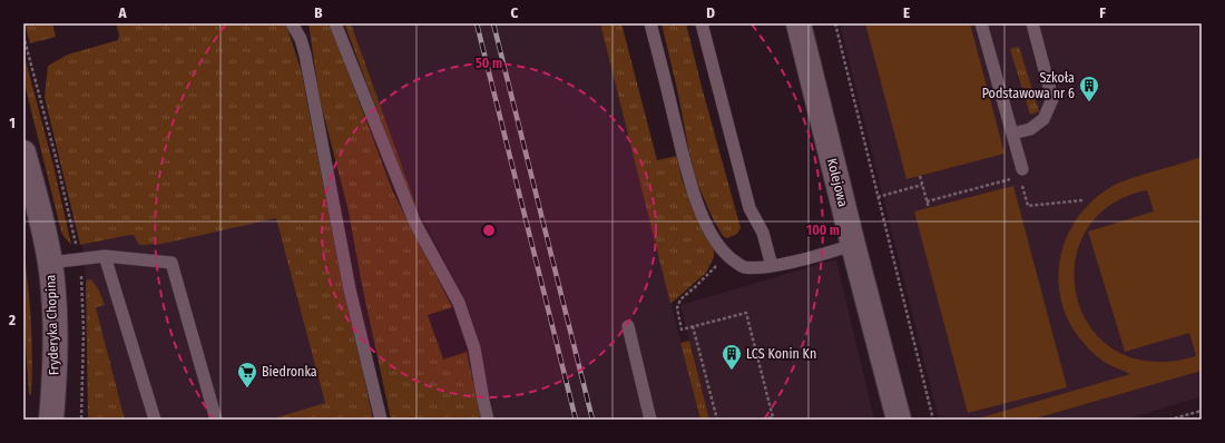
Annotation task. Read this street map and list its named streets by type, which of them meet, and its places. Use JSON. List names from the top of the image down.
{
  "streets": {
    "street": ["Kolejowa", "Fryderyka Chopina"]
  },
  "places": {
    "building": ["Szkoła Podstawowa nr 6", "LCS Konin Kn"],
    "supermarket": ["Biedronka"]
  },
  "grid": {
    "columns": [
      "A",
      "B",
      "C",
      "D",
      "E",
      "F"
    ],
    "rows": ["1", "2"]
  },
  "rings": ["50 m", "100 m"]
}
